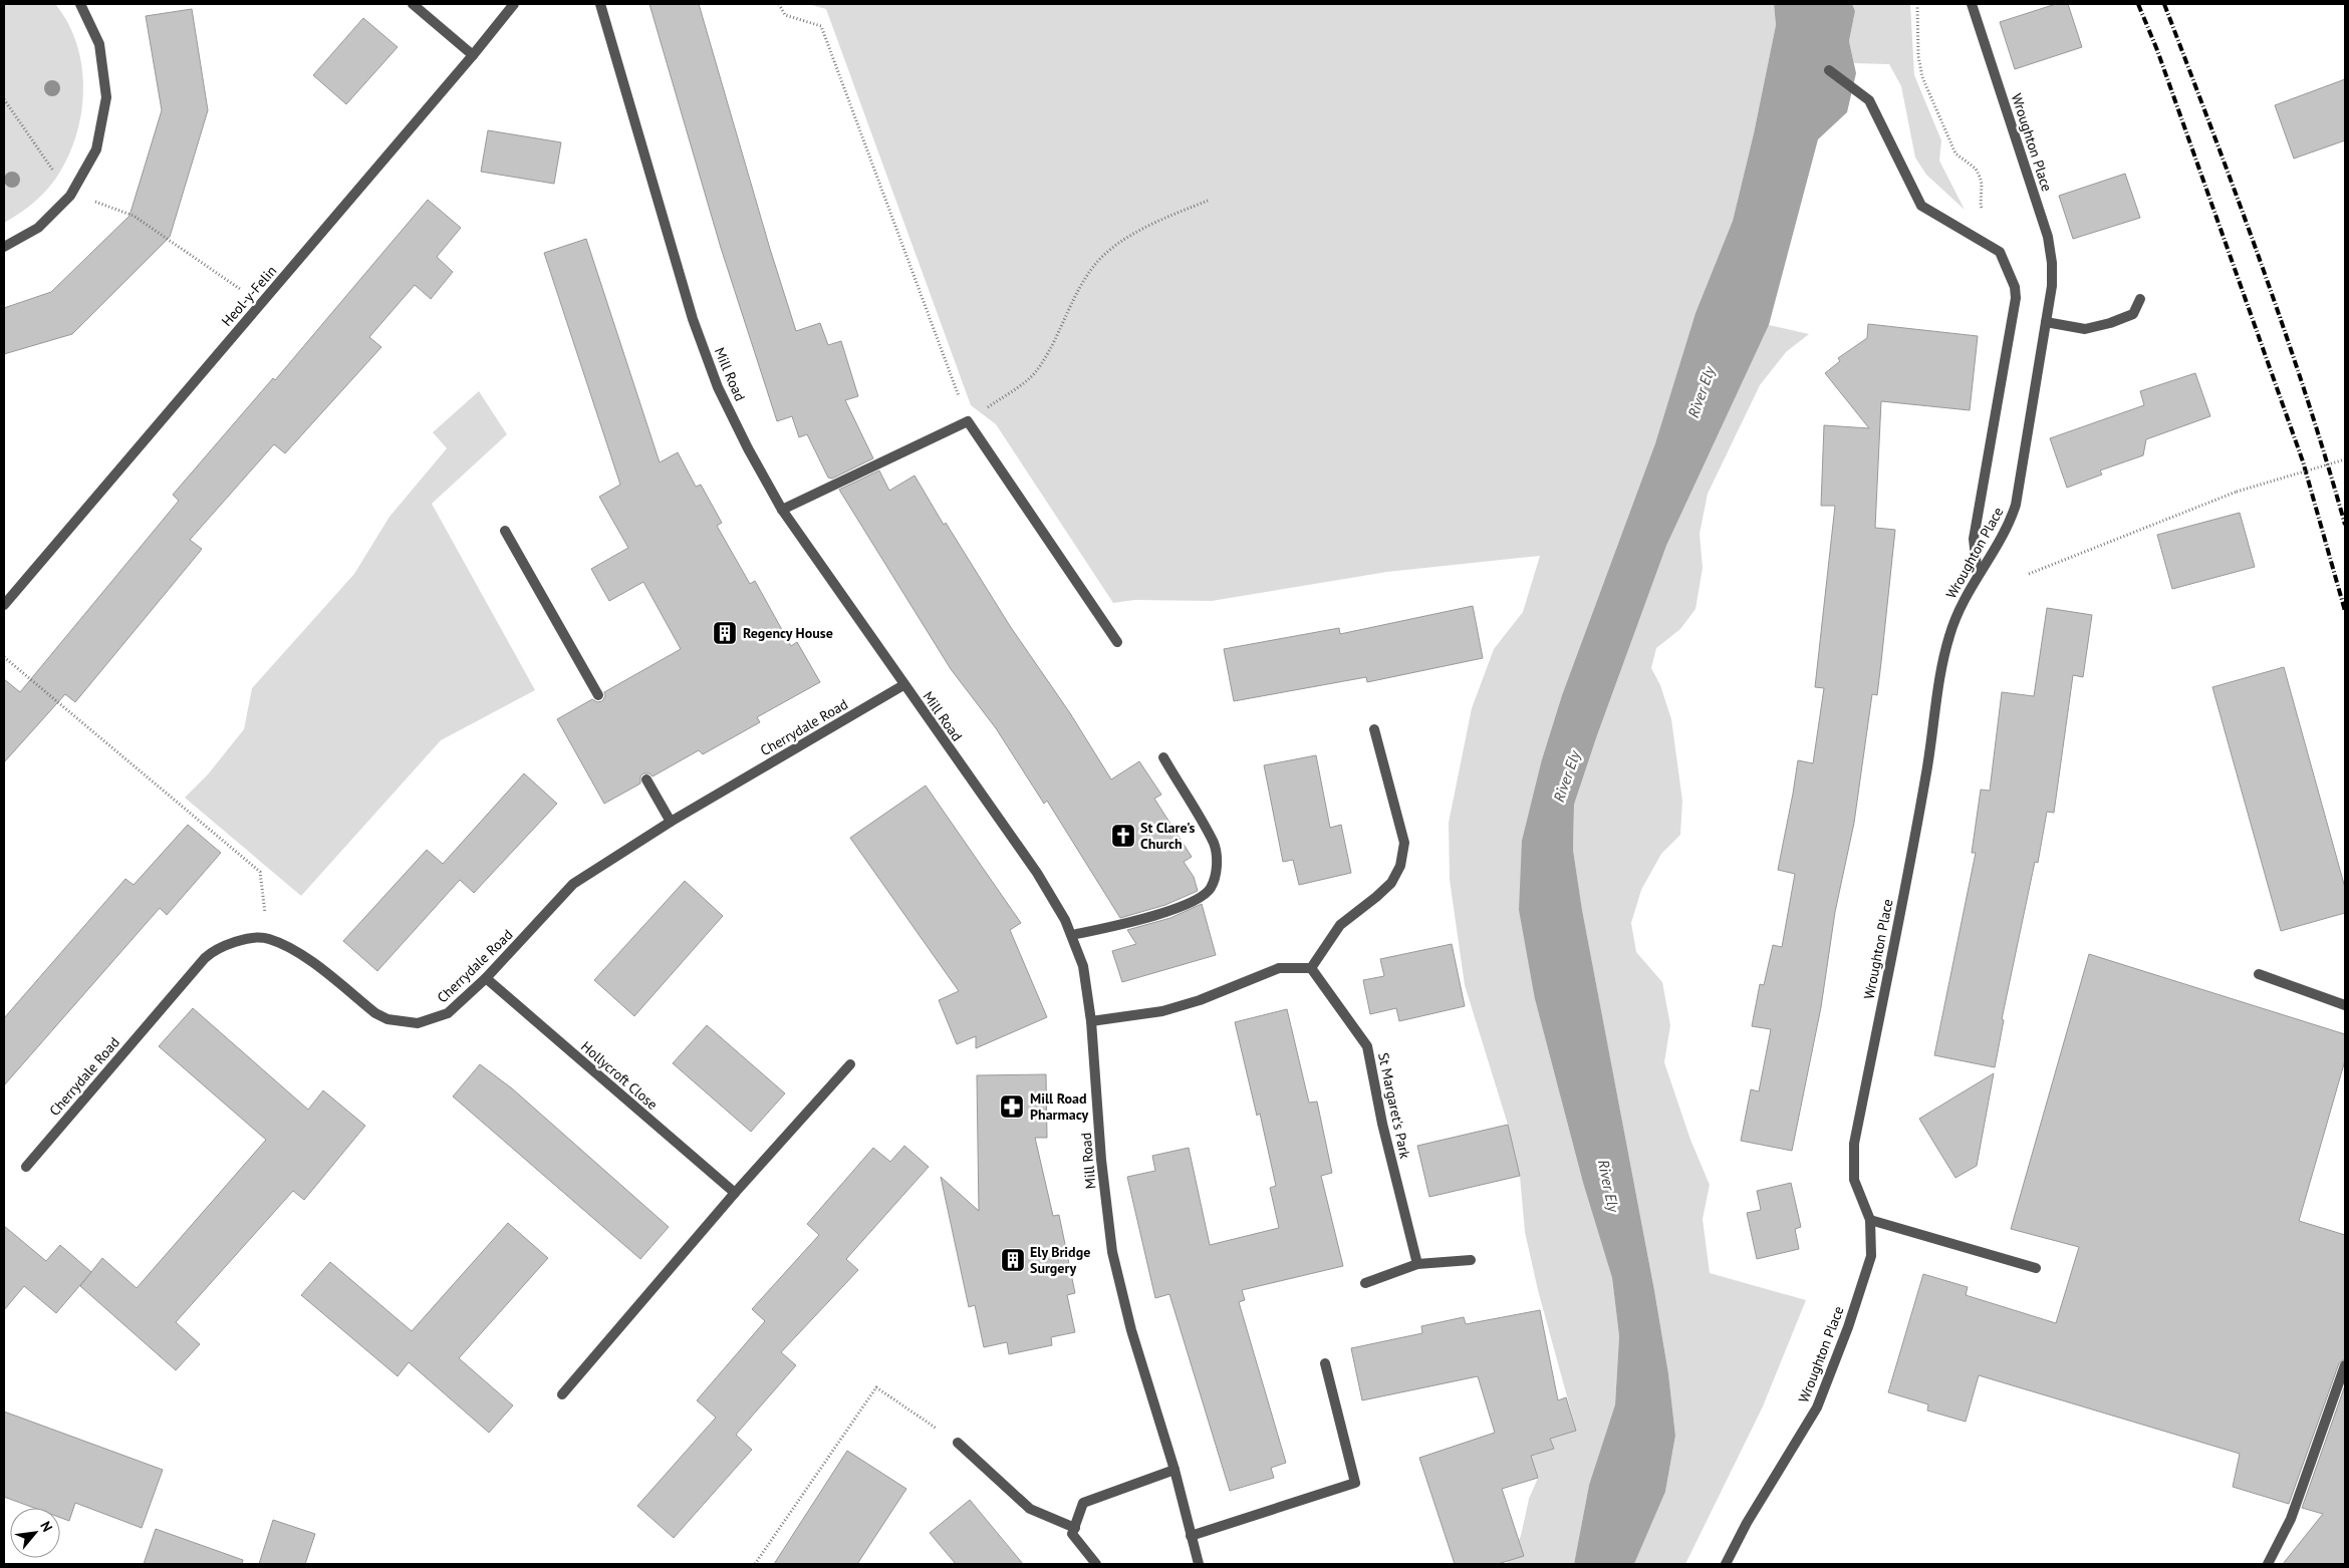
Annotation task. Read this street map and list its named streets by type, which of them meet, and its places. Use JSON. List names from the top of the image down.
{
  "streets": {
    "street": [
      "Wroughton Place",
      "Heol-y-Felin",
      "Mill Road",
      "Cherrydale Road",
      "Hollycroft Close",
      "St Margaret's Park"
    ]
  },
  "crossings": [
    ["Mill Road", "Cherrydale Road"],
    ["Cherrydale Road", "Hollycroft Close"]
  ],
  "water": ["River Ely"],
  "places": {
    "building": ["Regency House", "Ely Bridge Surgery"],
    "church": ["St Clare's Church"],
    "pharmacy": ["Mill Road Pharmacy"]
  },
  "north": "top right"
}
